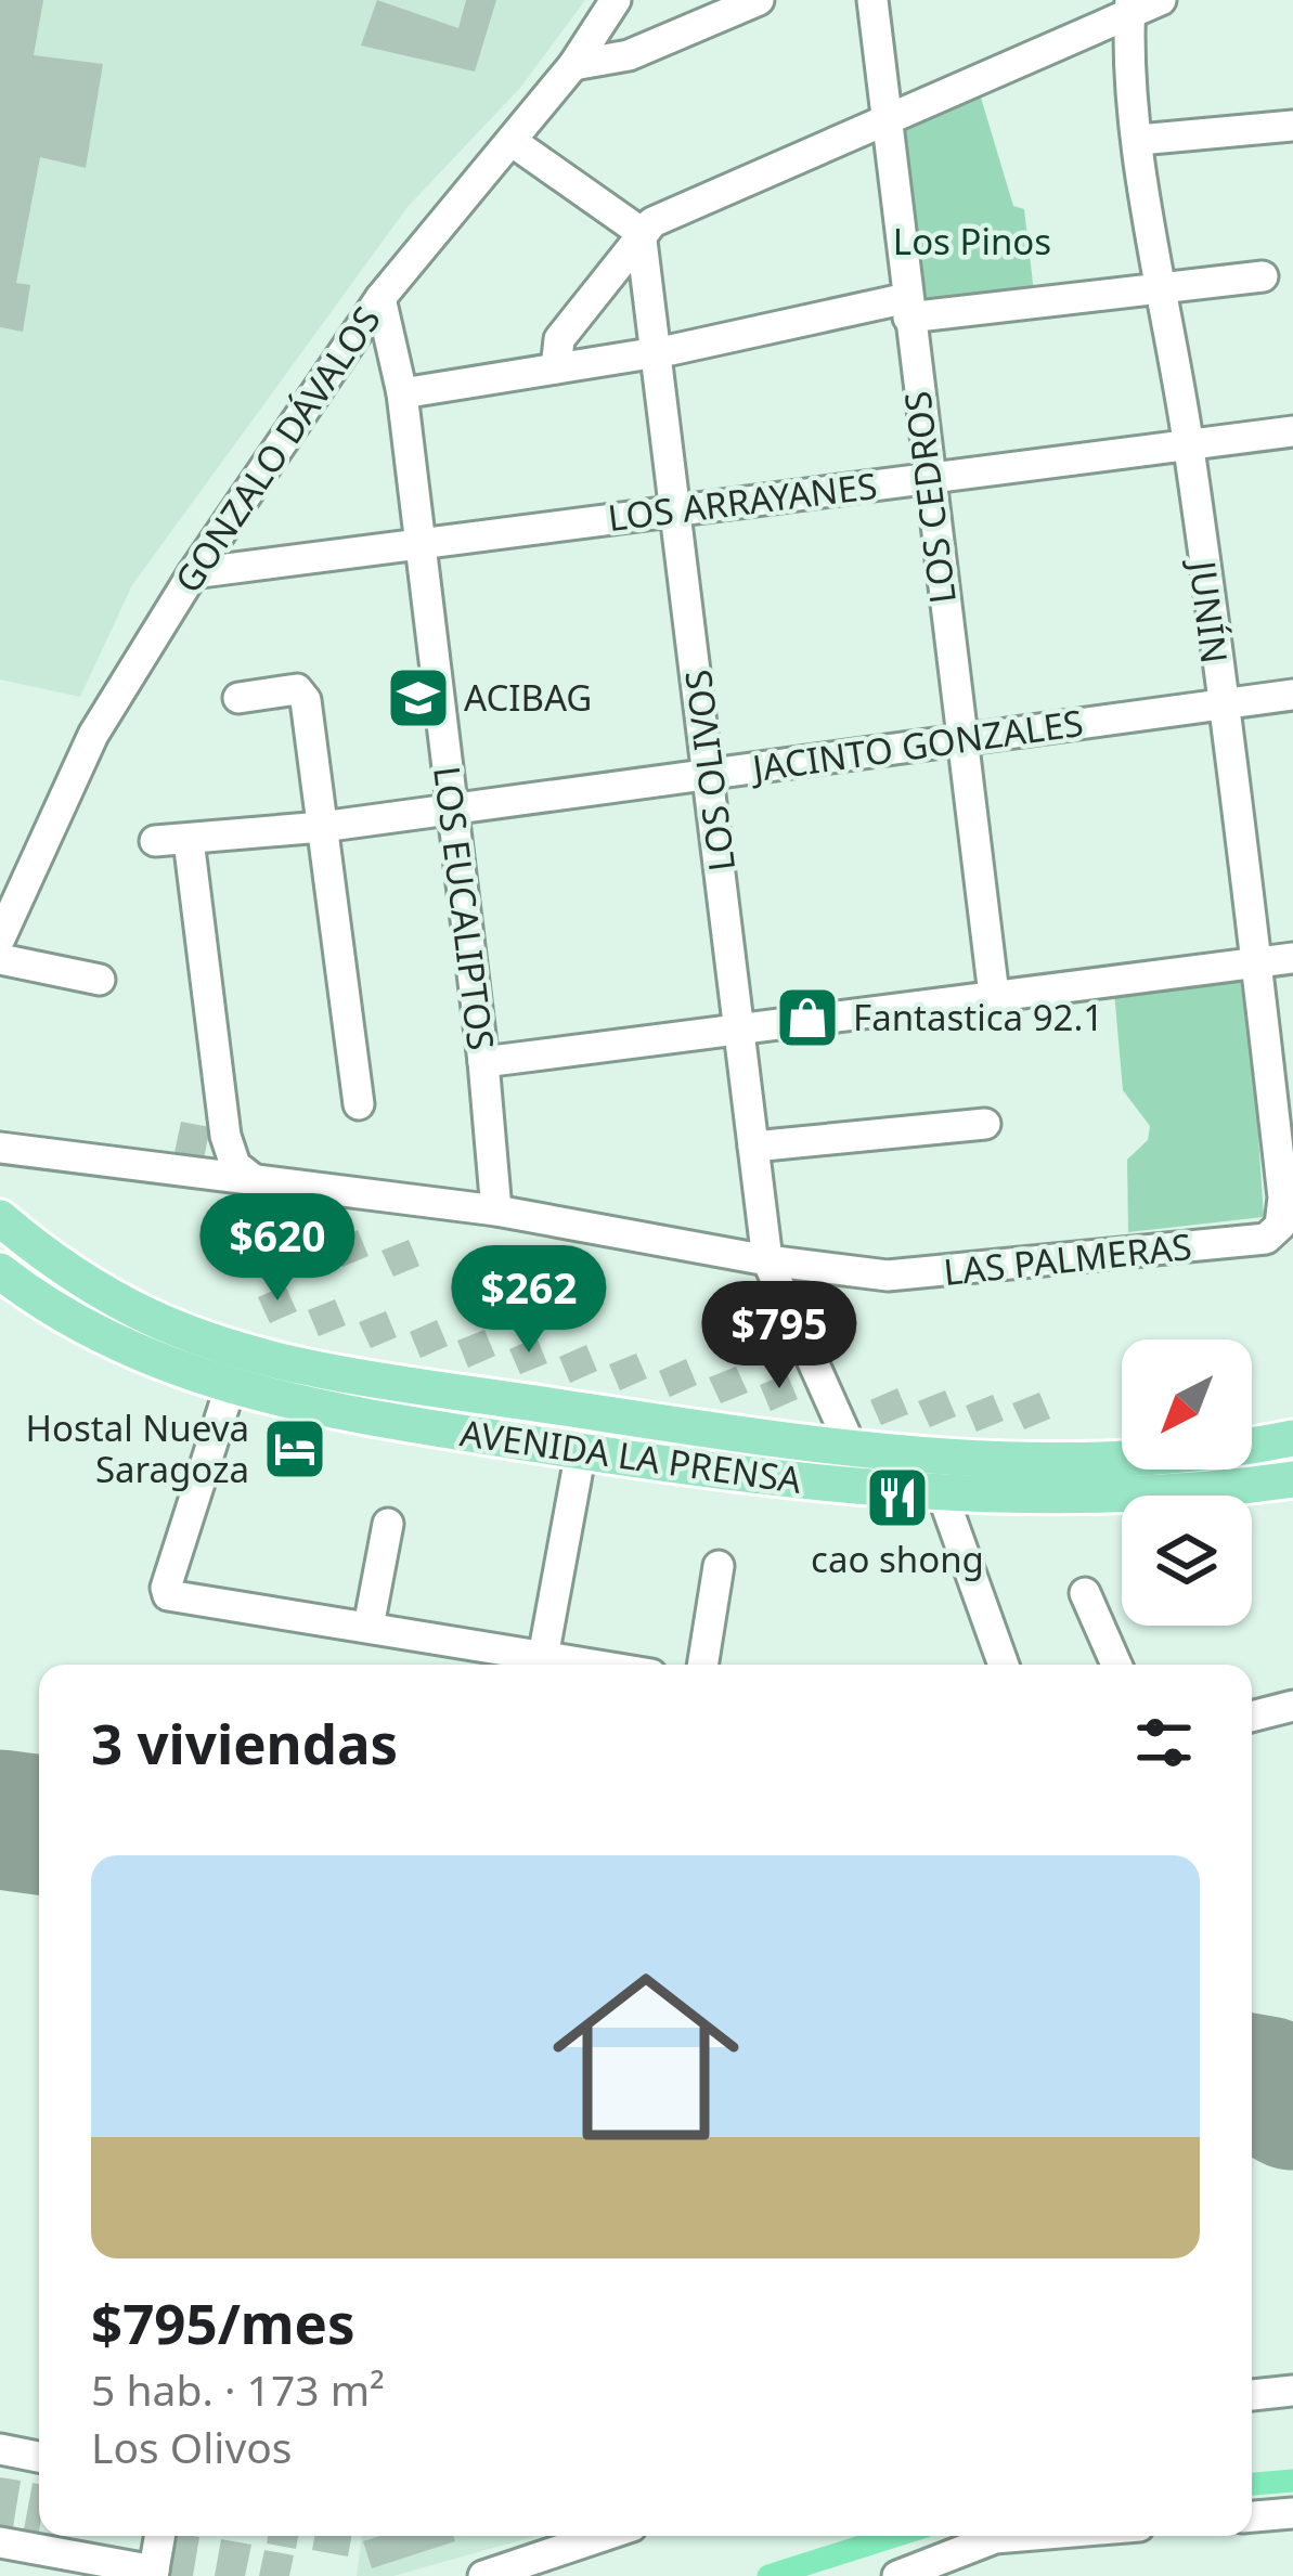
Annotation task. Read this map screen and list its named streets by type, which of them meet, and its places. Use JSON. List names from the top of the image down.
{
  "streets": {
    "main road": ["AVENIDA LA PRENSA"],
    "street": [
      "GONZALO DÁVALOS",
      "LOS CEDROS",
      "LOS ARRAYANES",
      "JUNÍN",
      "JACINTO GONZALES",
      "LOS OLIVOS",
      "LOS EUCALIPTOS",
      "LAS PALMERAS"
    ]
  },
  "crossings": [
    ["GONZALO DÁVALOS", "LOS ARRAYANES"],
    ["GONZALO DÁVALOS", "LOS EUCALIPTOS"],
    ["LOS CEDROS", "LOS ARRAYANES"],
    ["LOS CEDROS", "JACINTO GONZALES"],
    ["LOS ARRAYANES", "JUNÍN"],
    ["LOS ARRAYANES", "LOS OLIVOS"],
    ["LOS ARRAYANES", "LOS EUCALIPTOS"],
    ["JUNÍN", "JACINTO GONZALES"],
    ["JUNÍN", "LAS PALMERAS"],
    ["JACINTO GONZALES", "LOS OLIVOS"],
    ["JACINTO GONZALES", "LOS EUCALIPTOS"],
    ["LOS OLIVOS", "LAS PALMERAS"],
    ["LOS OLIVOS", "AVENIDA LA PRENSA"],
    ["LOS EUCALIPTOS", "LAS PALMERAS"]
  ],
  "parks": ["Los Pinos"],
  "places": {
    "school or university": ["ACIBAG"],
    "shop": ["Fantastica 92.1"],
    "hotel": ["Hostal Nueva Saragoza"],
    "restaurant": ["cao shong"]
  },
  "north": "bottom left",
  "page": {
    "price": ["$620", "$262", "$795"],
    "heading": "3 viviendas",
    "list": [
      {
        "name": "$795/mes",
        "note": "5 hab. · 173 m² · Los Olivos"
      }
    ]
  }
}
